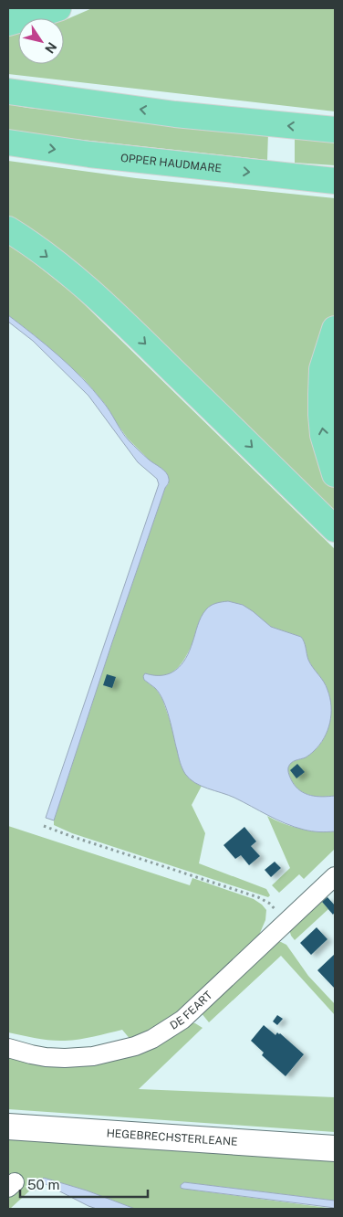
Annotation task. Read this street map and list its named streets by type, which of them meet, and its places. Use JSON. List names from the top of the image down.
{
  "streets": {
    "highway": ["OPPER HAUDMARE"],
    "street": ["DE FEART", "HEGEBRECHSTERLEANE"]
  },
  "scale_bar": "50 m",
  "north": "bottom right"
}
